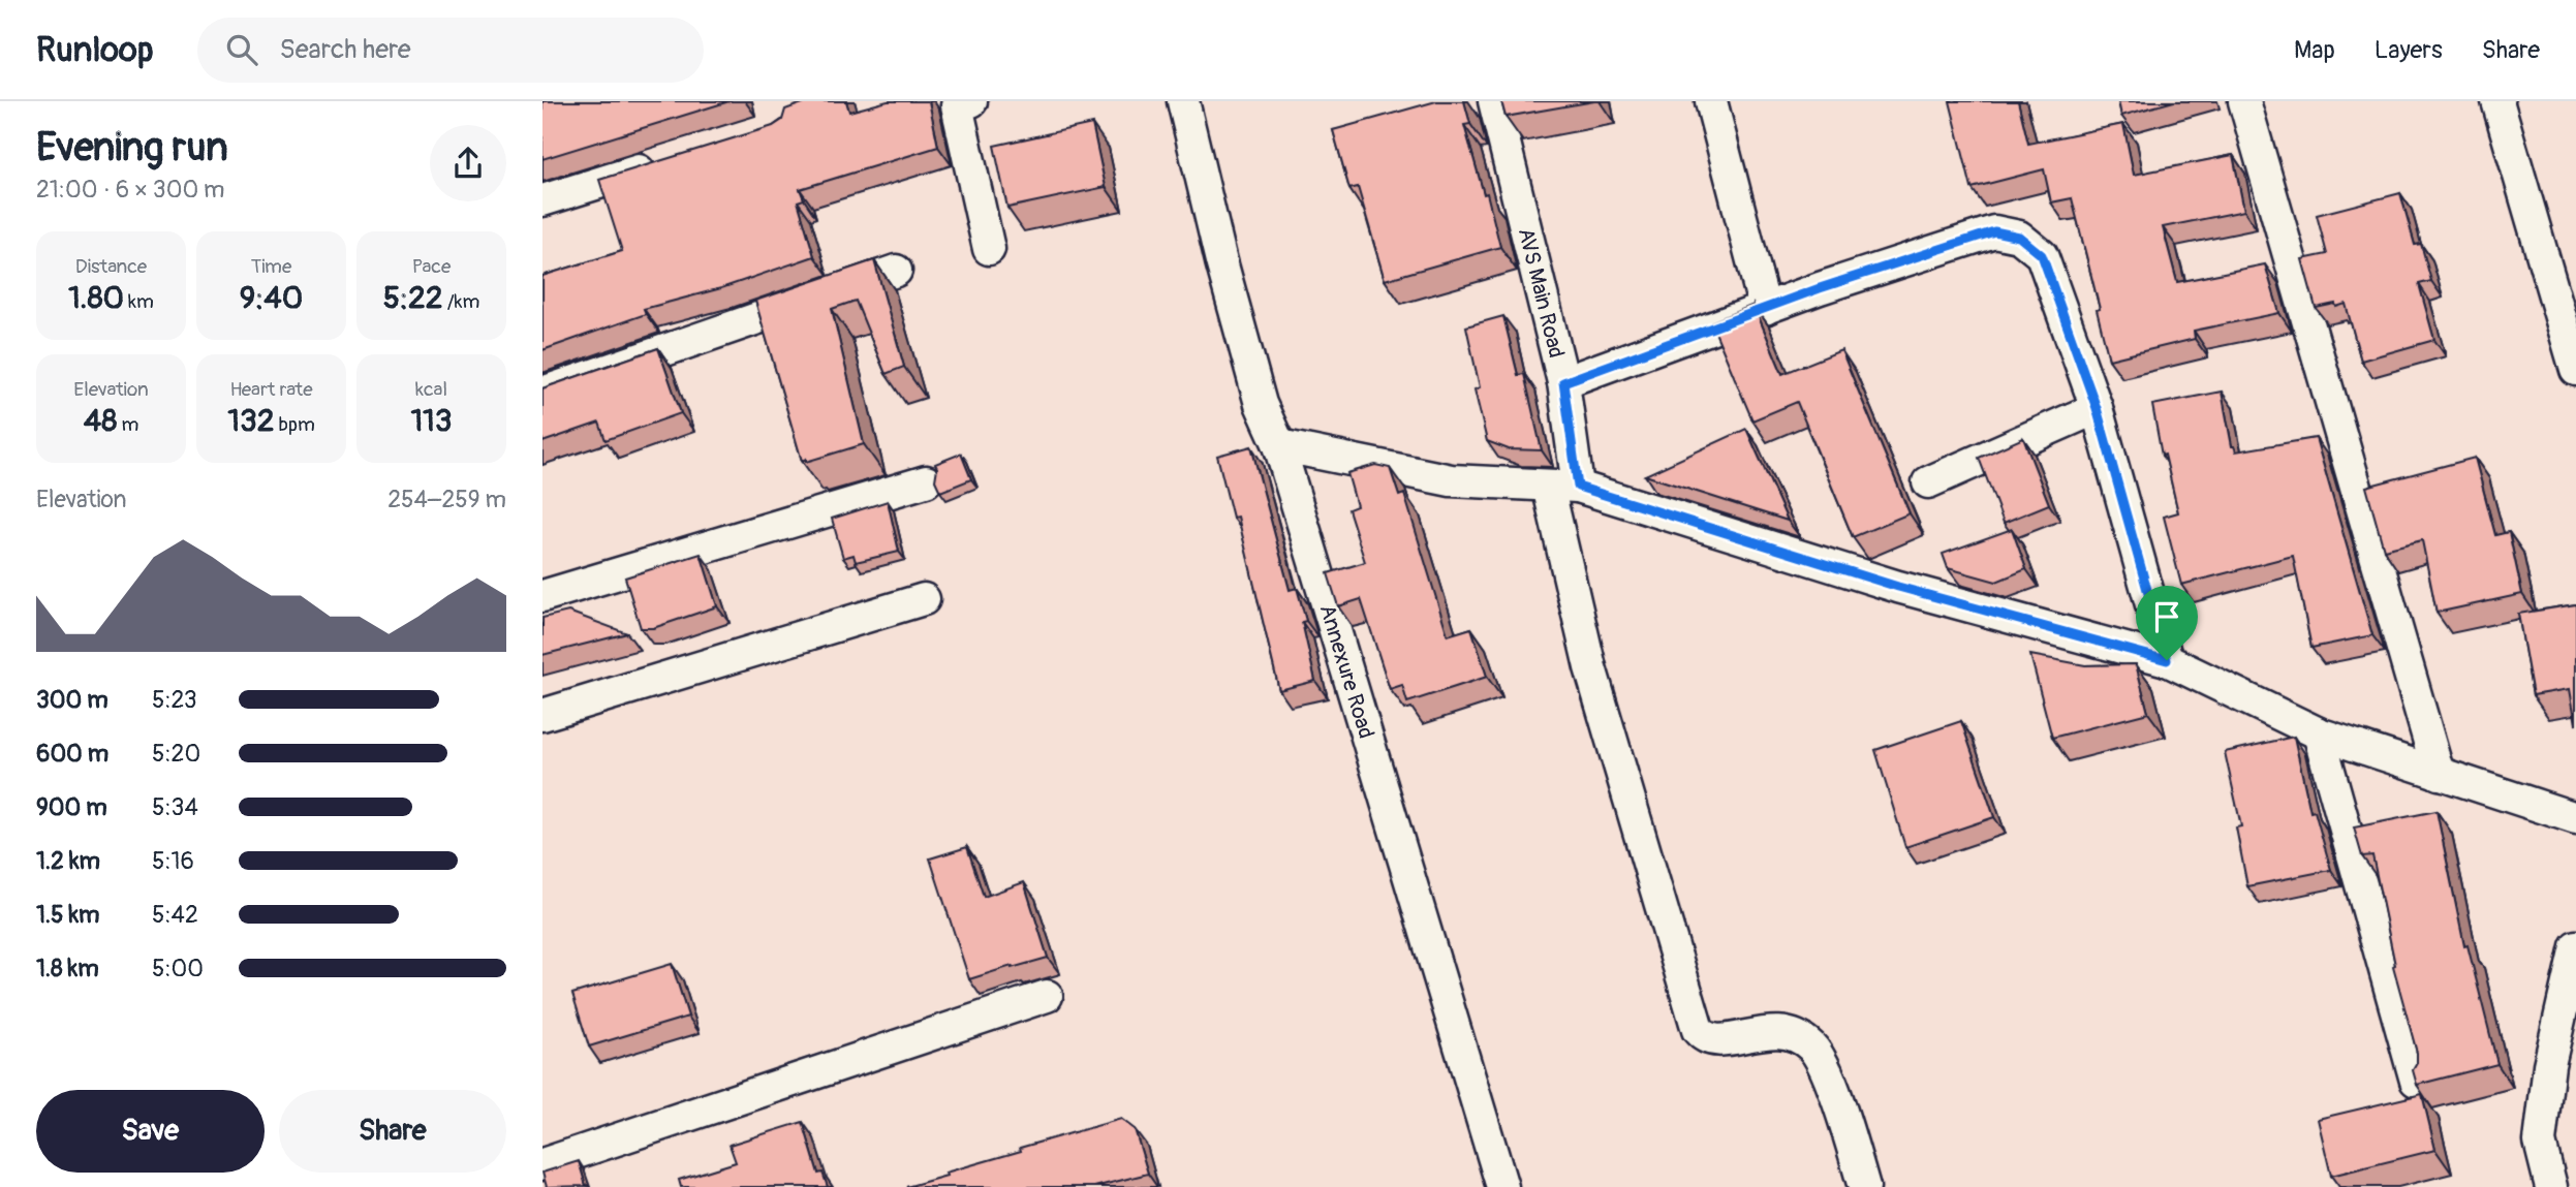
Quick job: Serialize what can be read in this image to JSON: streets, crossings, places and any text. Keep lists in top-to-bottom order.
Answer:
{
  "streets": {
    "street": ["AVS Main Road", "Annexure Road"]
  },
  "page": {
    "header": "Runloop",
    "search": "Search here",
    "nav": ["Map", "Layers", "Share"],
    "heading": ["Evening run", "21:00 · 6 × 300 m"],
    "stats": [
      ["Distance", "1.80 km"],
      ["Time", "9:40"],
      ["Pace", "5:22 /km"],
      ["Elevation", "48 m"],
      ["Heart rate", "132 bpm"],
      ["kcal", "113"]
    ],
    "chart": ["Elevation", "254–259 m"],
    "list": [
      {
        "name": "300 m",
        "note": "5:23"
      },
      {
        "name": "600 m",
        "note": "5:20"
      },
      {
        "name": "900 m",
        "note": "5:34"
      },
      {
        "name": "1.2 km",
        "note": "5:16"
      },
      {
        "name": "1.5 km",
        "note": "5:42"
      },
      {
        "name": "1.8 km",
        "note": "5:00"
      }
    ],
    "buttons": ["Save", "Share"]
  }
}
